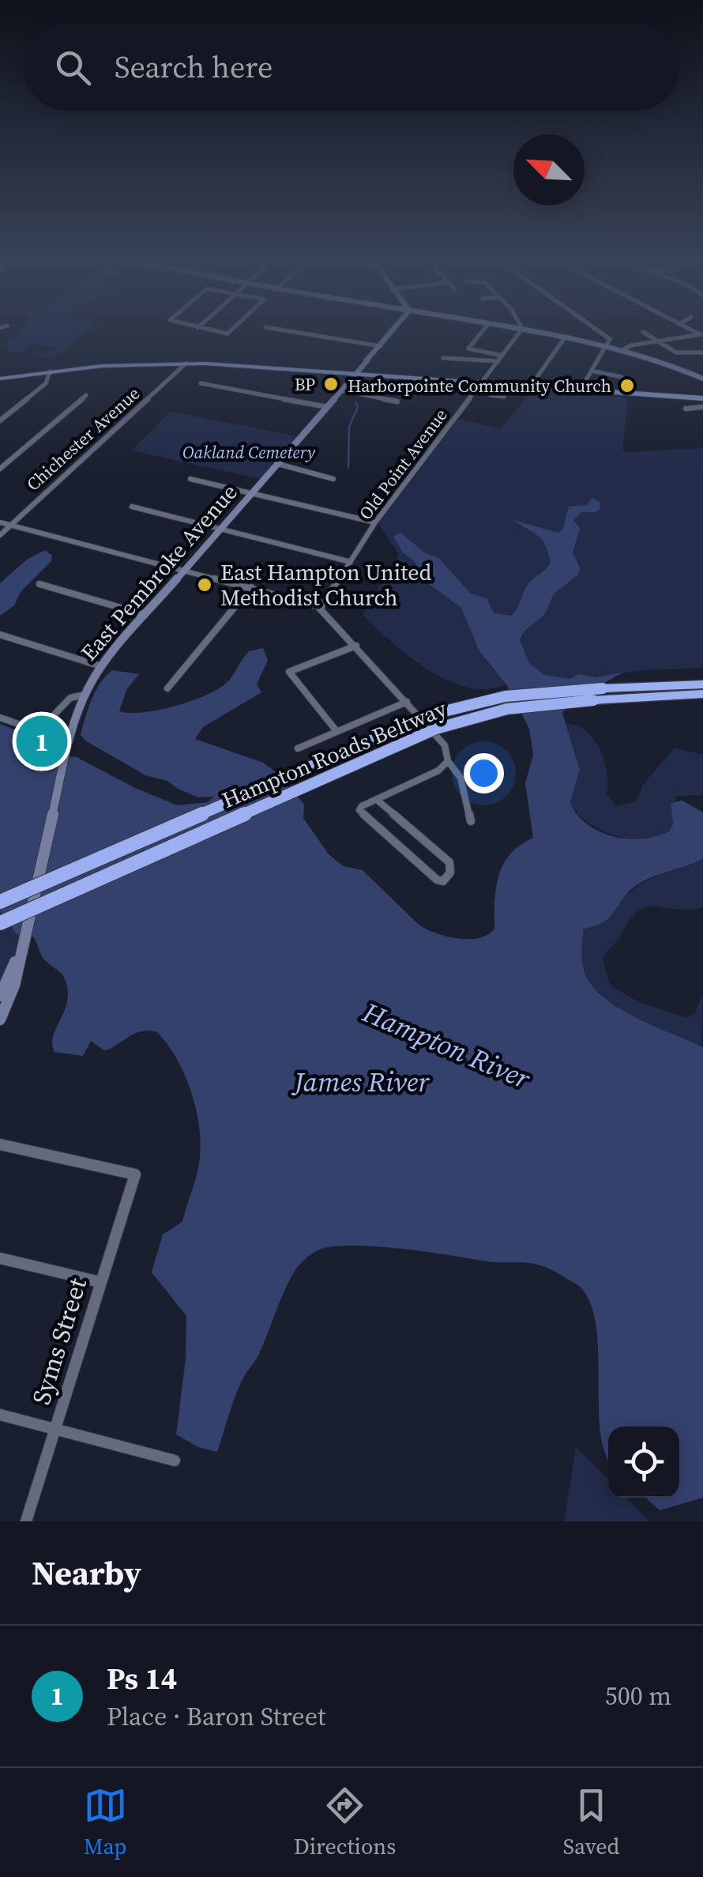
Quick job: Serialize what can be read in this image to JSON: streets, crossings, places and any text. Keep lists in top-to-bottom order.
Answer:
{
  "streets": {
    "highway": ["Hampton Roads Beltway"],
    "main road": ["East Pembroke Avenue"],
    "street": ["Chichester Avenue", "Old Point Avenue", "Syms Street"]
  },
  "water": ["Hampton River", "James River"],
  "parks": ["Oakland Cemetery"],
  "places": ["BP", "Harborpointe Community Church", "East Hampton United Methodist Church"],
  "north": "top left",
  "page": {
    "search": "Search here",
    "pins": "1",
    "heading": "Nearby",
    "list": [
      {
        "mark": "1",
        "name": "Ps 14",
        "note": "Place · Baron Street",
        "value": "500 m"
      }
    ],
    "nav": ["Map", "Directions", "Saved"]
  }
}
